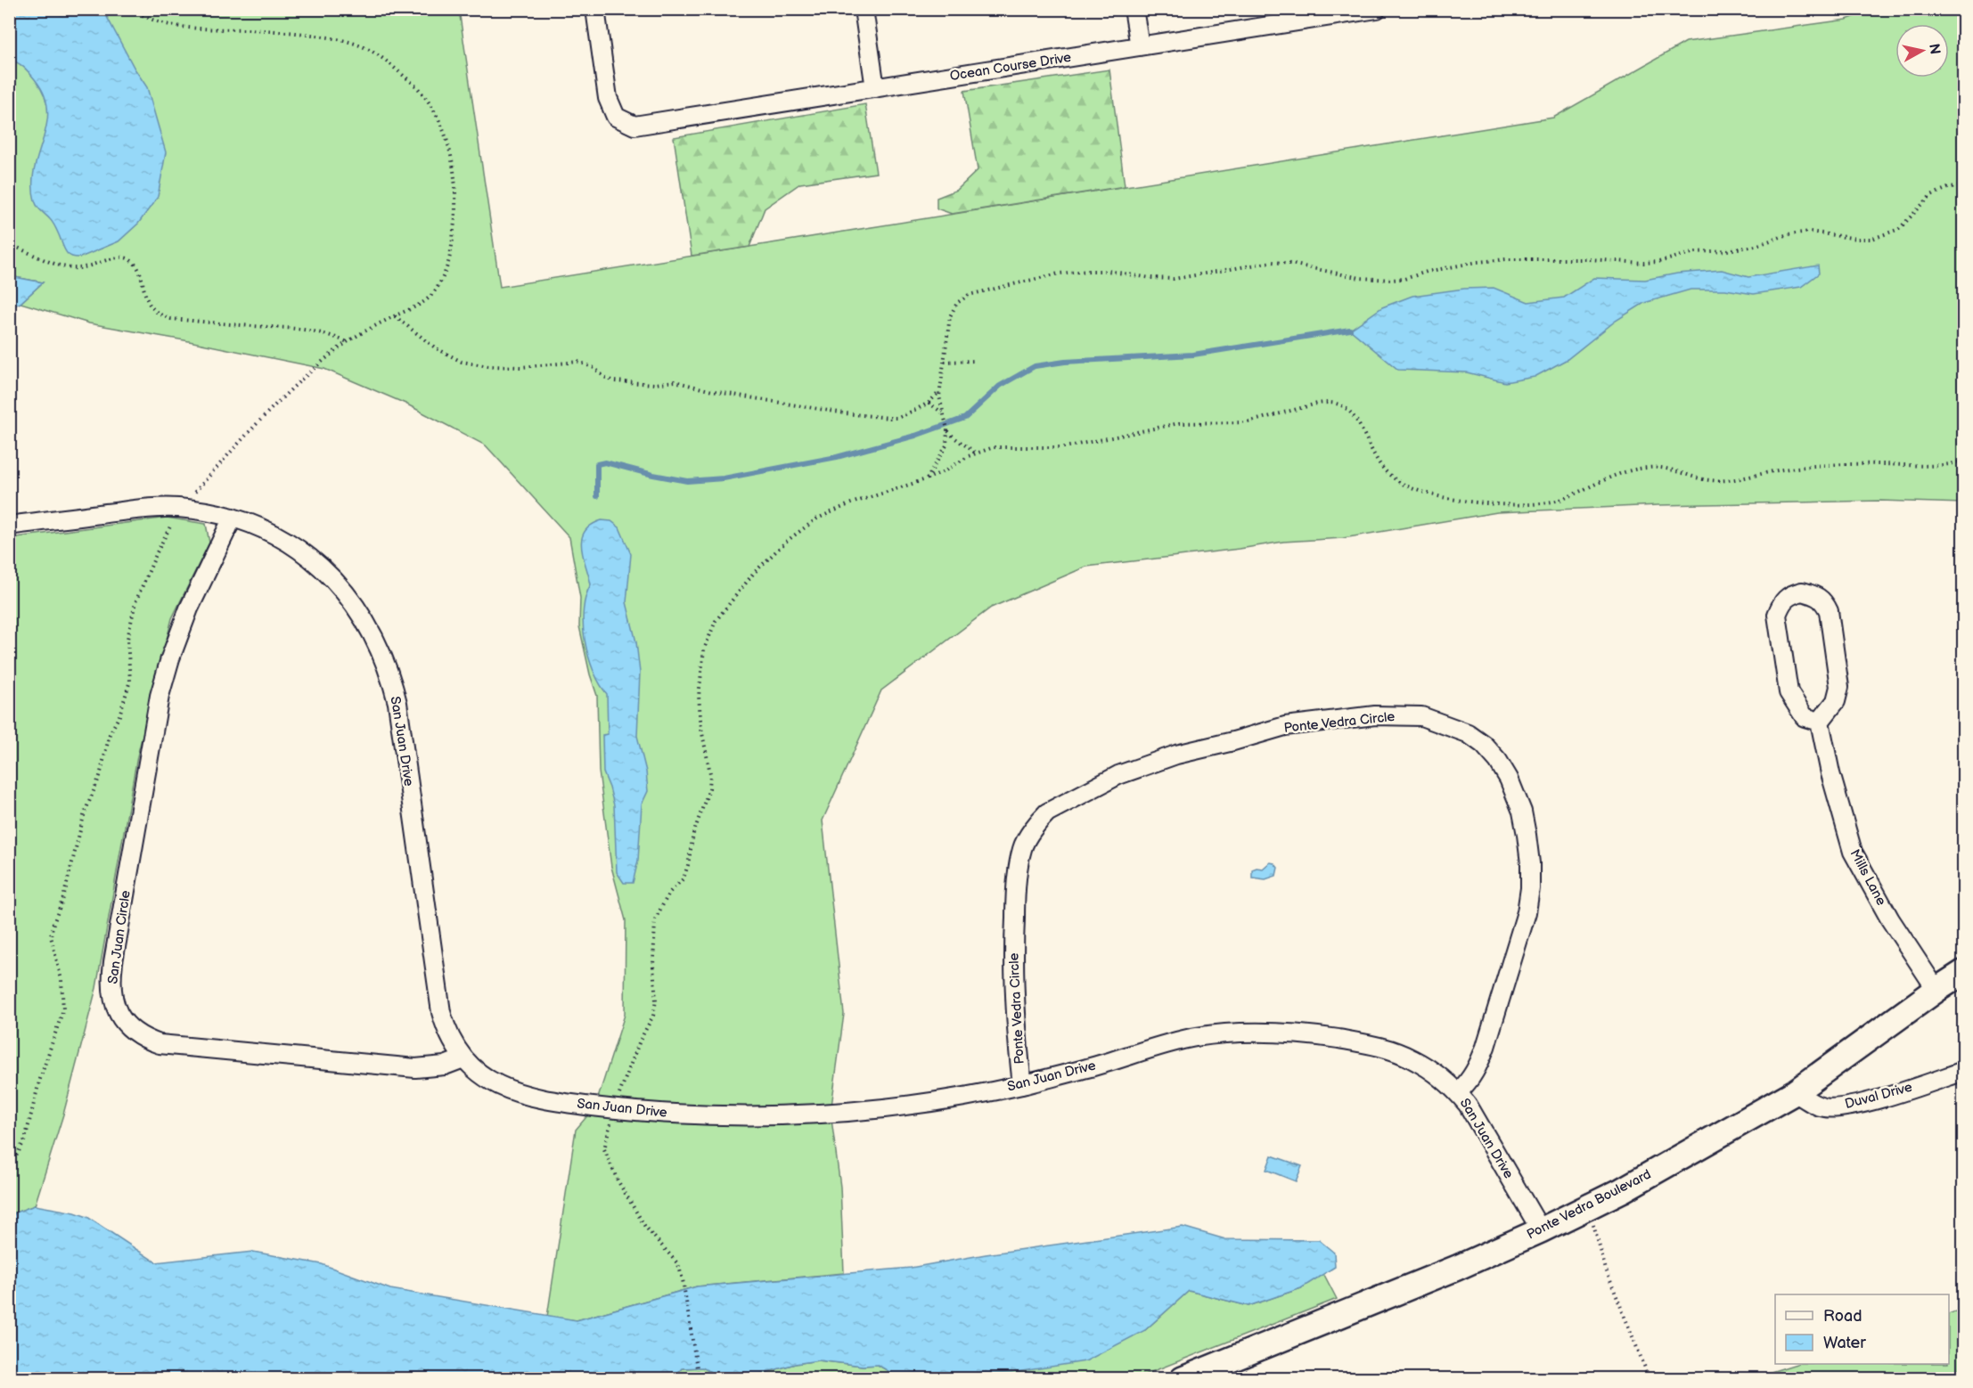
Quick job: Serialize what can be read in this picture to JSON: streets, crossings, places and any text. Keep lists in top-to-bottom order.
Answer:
{
  "streets": {
    "street": [
      "Ocean Course Drive",
      "Ponte Vedra Circle",
      "San Juan Drive",
      "Mills Lane",
      "San Juan Circle",
      "Duval Drive",
      "Ponte Vedra Boulevard"
    ]
  },
  "crossings": [
    ["Ponte Vedra Circle", "San Juan Drive"],
    ["San Juan Drive", "San Juan Circle"],
    ["San Juan Drive", "Ponte Vedra Boulevard"],
    ["Mills Lane", "Ponte Vedra Boulevard"],
    ["Duval Drive", "Ponte Vedra Boulevard"]
  ],
  "legend": ["Road", "Water"],
  "north": "right"
}
